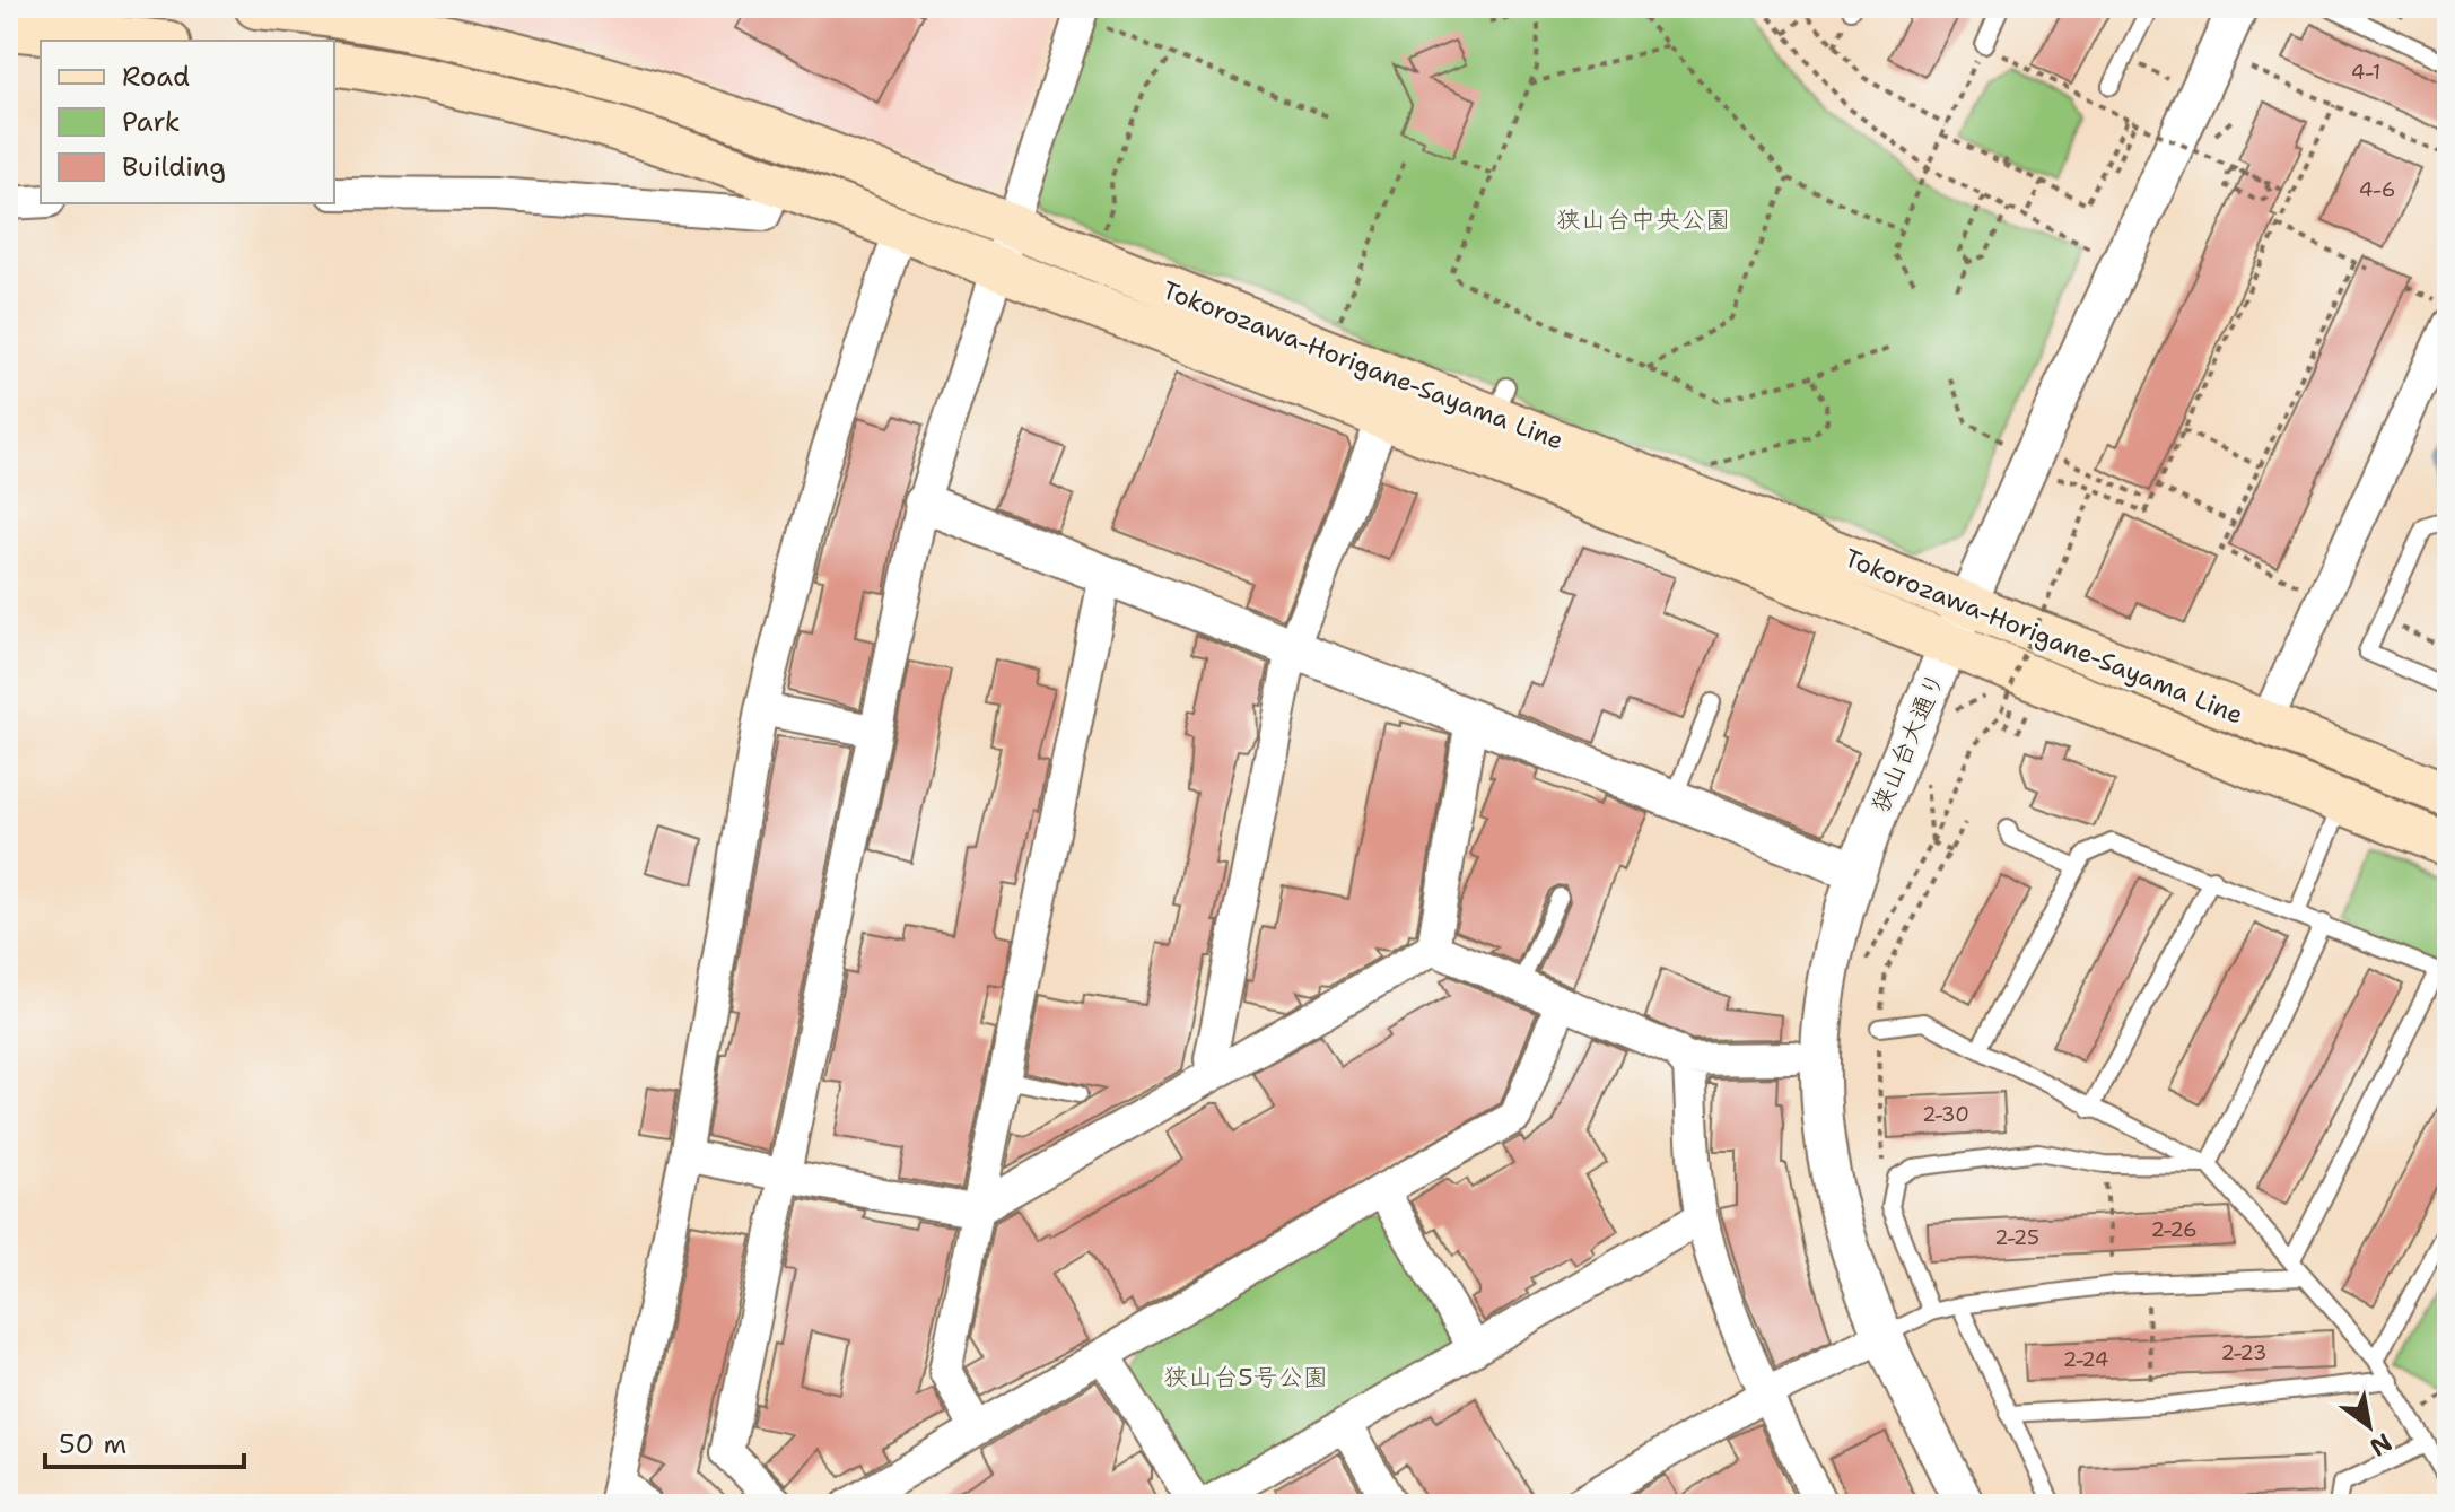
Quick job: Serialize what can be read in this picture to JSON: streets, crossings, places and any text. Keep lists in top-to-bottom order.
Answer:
{
  "streets": {
    "main road": ["Tokorozawa-Horigane-Sayama Line"],
    "street": ["狭山台大通り"]
  },
  "crossings": [
    ["Tokorozawa-Horigane-Sayama Line", "狭山台大通り"]
  ],
  "parks": ["狭山台中央公園", "狭山台5号公園"],
  "house_numbers": [
    "4-1",
    "4-6",
    "2-30",
    "2-26",
    "2-25",
    "2-23",
    "2-24"
  ],
  "legend": ["Road", "Park", "Building"],
  "scale_bar": "50 m",
  "north": "bottom right"
}
